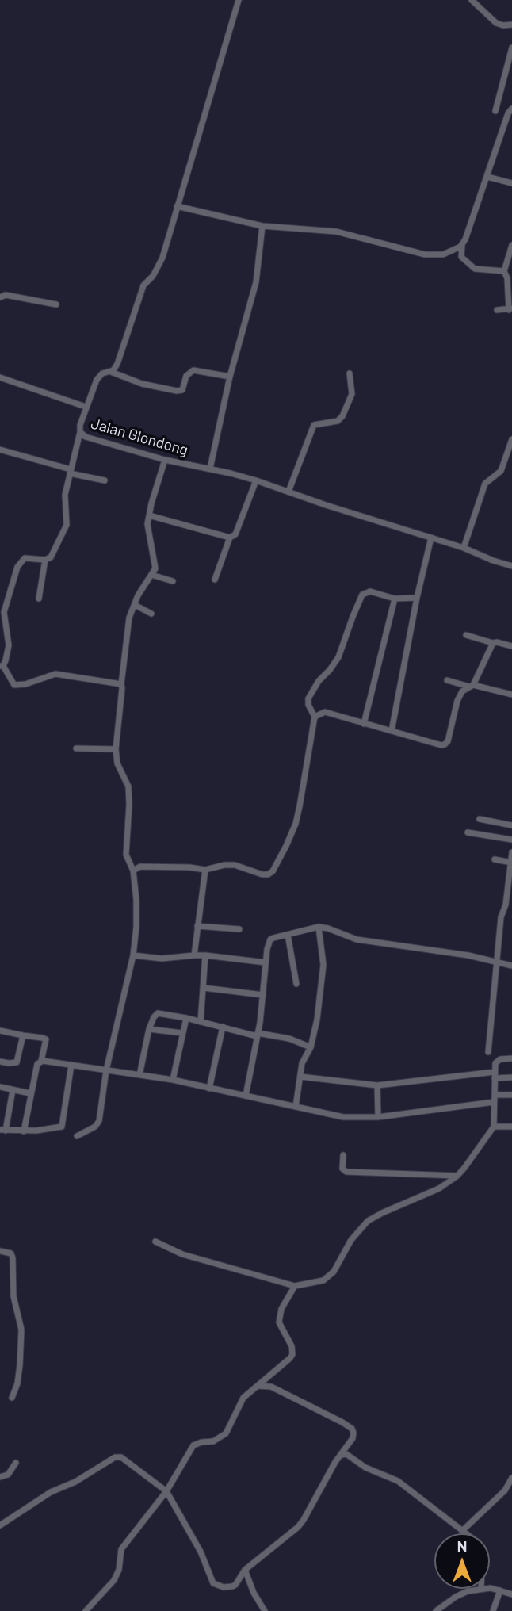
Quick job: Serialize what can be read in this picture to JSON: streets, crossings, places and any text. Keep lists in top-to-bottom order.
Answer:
{
  "streets": {
    "street": ["Jalan Glondong"]
  },
  "north": "top"
}
